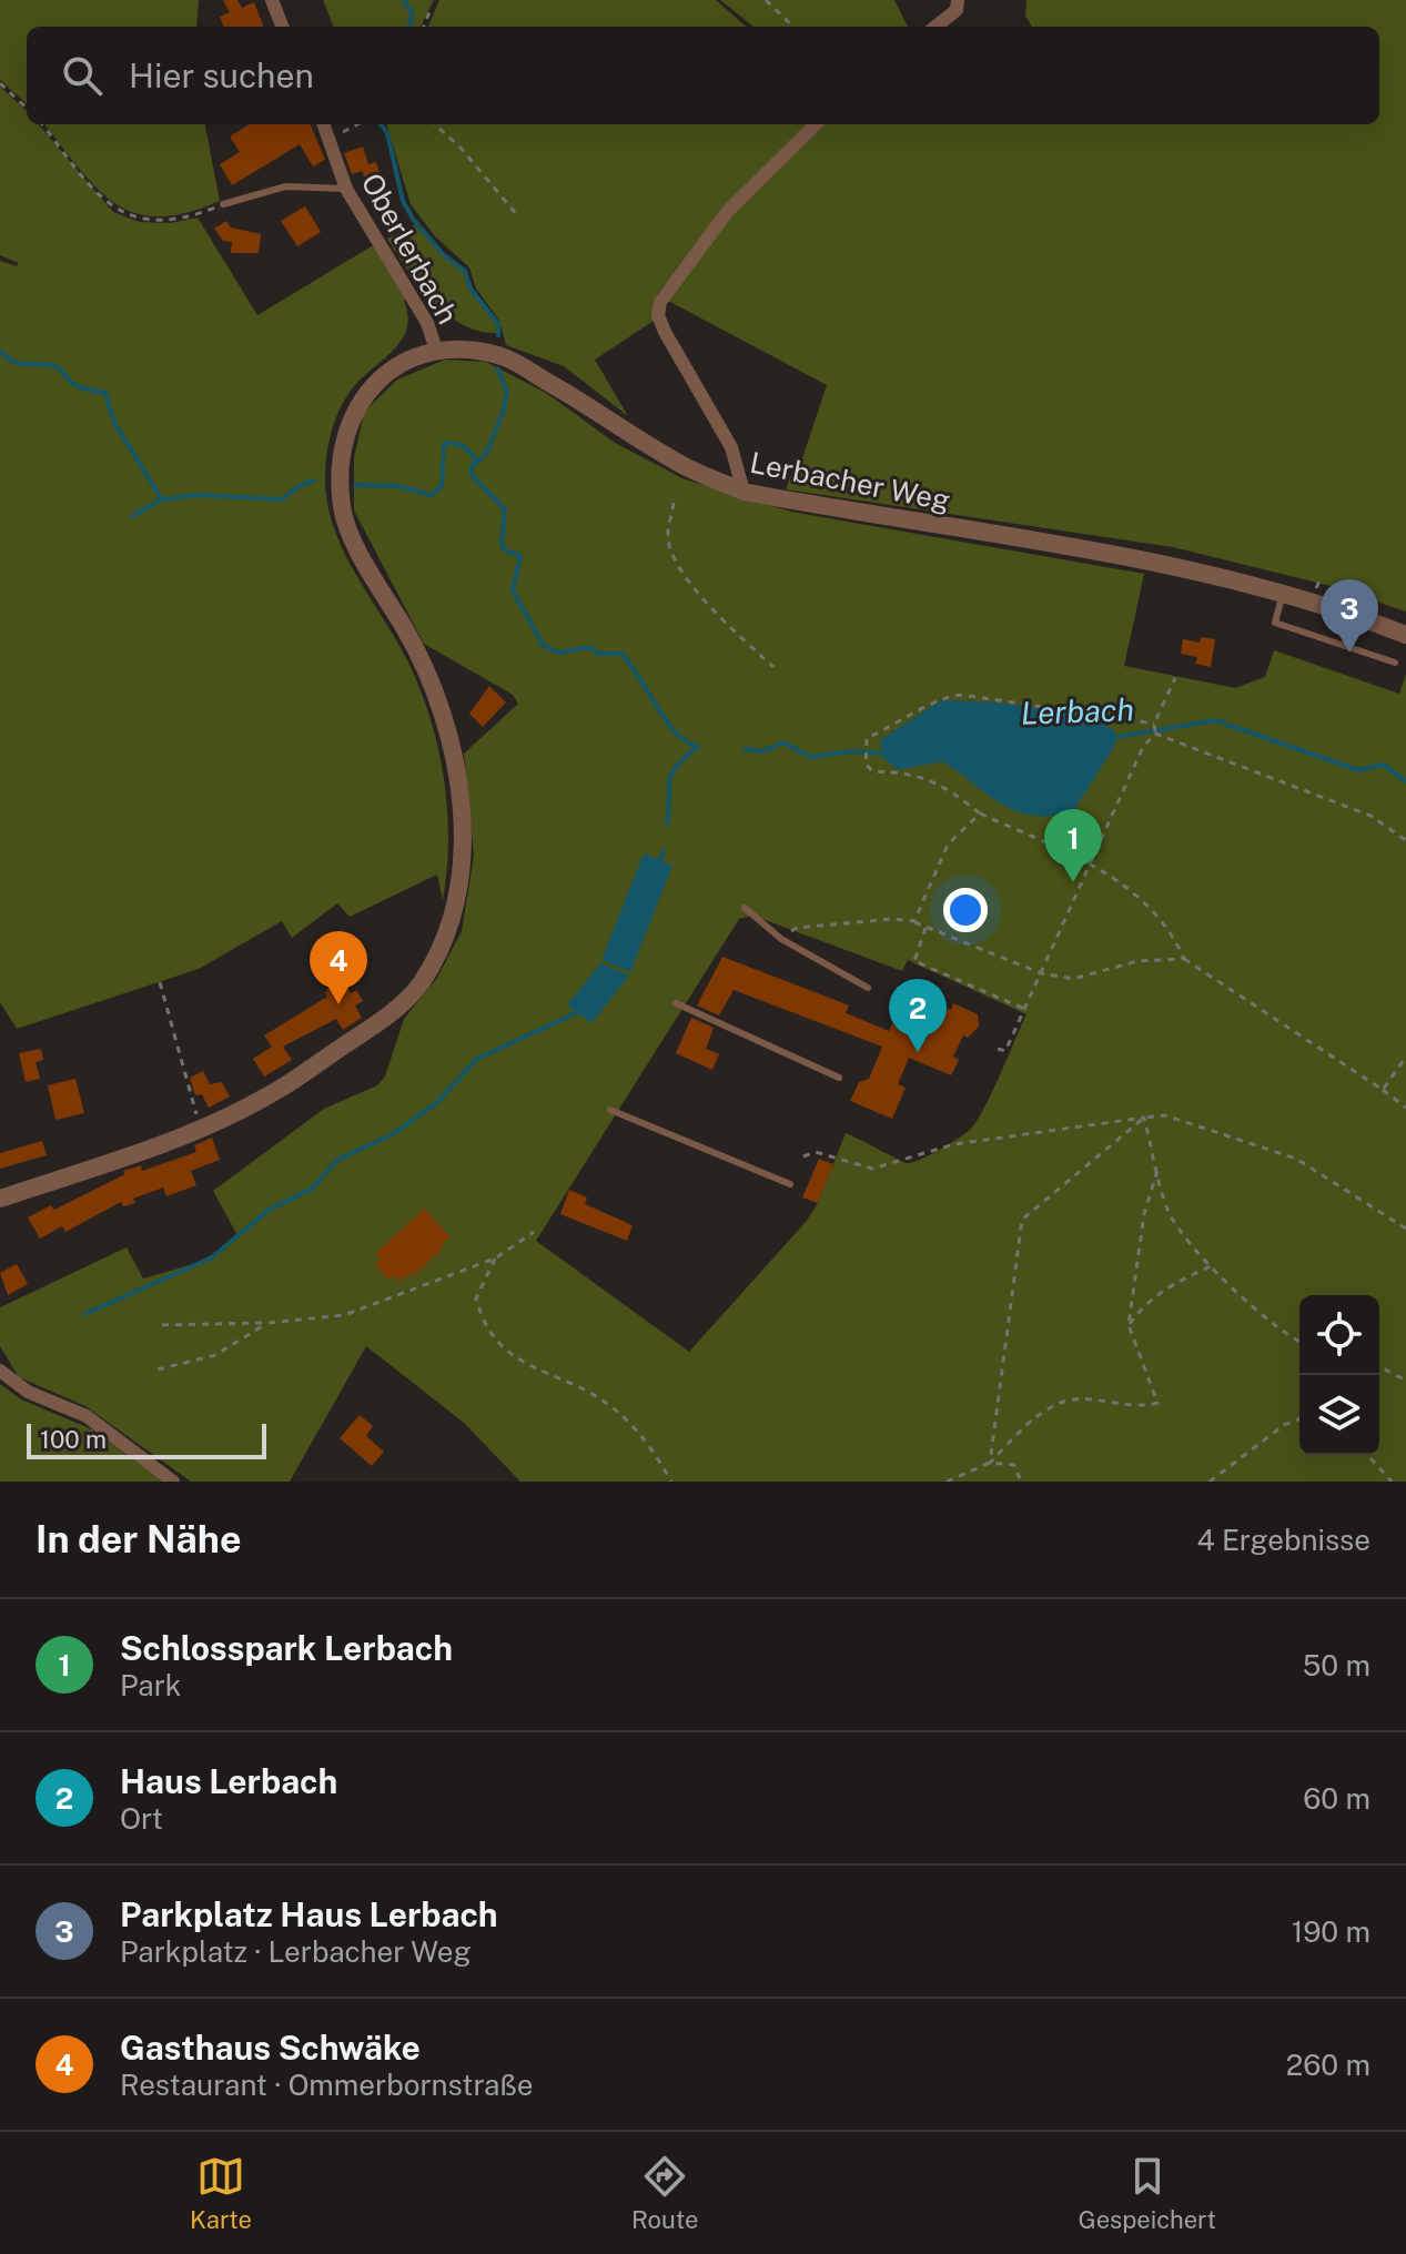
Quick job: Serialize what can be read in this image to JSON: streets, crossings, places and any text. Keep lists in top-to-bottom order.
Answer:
{
  "streets": {
    "street": ["Oberlerbach", "Lerbacher Weg"]
  },
  "crossings": [
    ["Oberlerbach", "Lerbacher Weg"]
  ],
  "water": ["Lerbach"],
  "scale_bar": "100 m",
  "page": {
    "search": "Hier suchen",
    "pins": [
      "3",
      "1",
      "4",
      "2"
    ],
    "scale": "100 m",
    "heading": ["In der Nähe", "4 Ergebnisse"],
    "list": [
      {
        "mark": "1",
        "name": "Schlosspark Lerbach",
        "note": "Park",
        "value": "50 m"
      },
      {
        "mark": "2",
        "name": "Haus Lerbach",
        "note": "Ort",
        "value": "60 m"
      },
      {
        "mark": "3",
        "name": "Parkplatz Haus Lerbach",
        "note": "Parkplatz · Lerbacher Weg",
        "value": "190 m"
      },
      {
        "mark": "4",
        "name": "Gasthaus Schwäke",
        "note": "Restaurant · Ommerbornstraße",
        "value": "260 m"
      }
    ],
    "nav": ["Karte", "Route", "Gespeichert"]
  }
}
